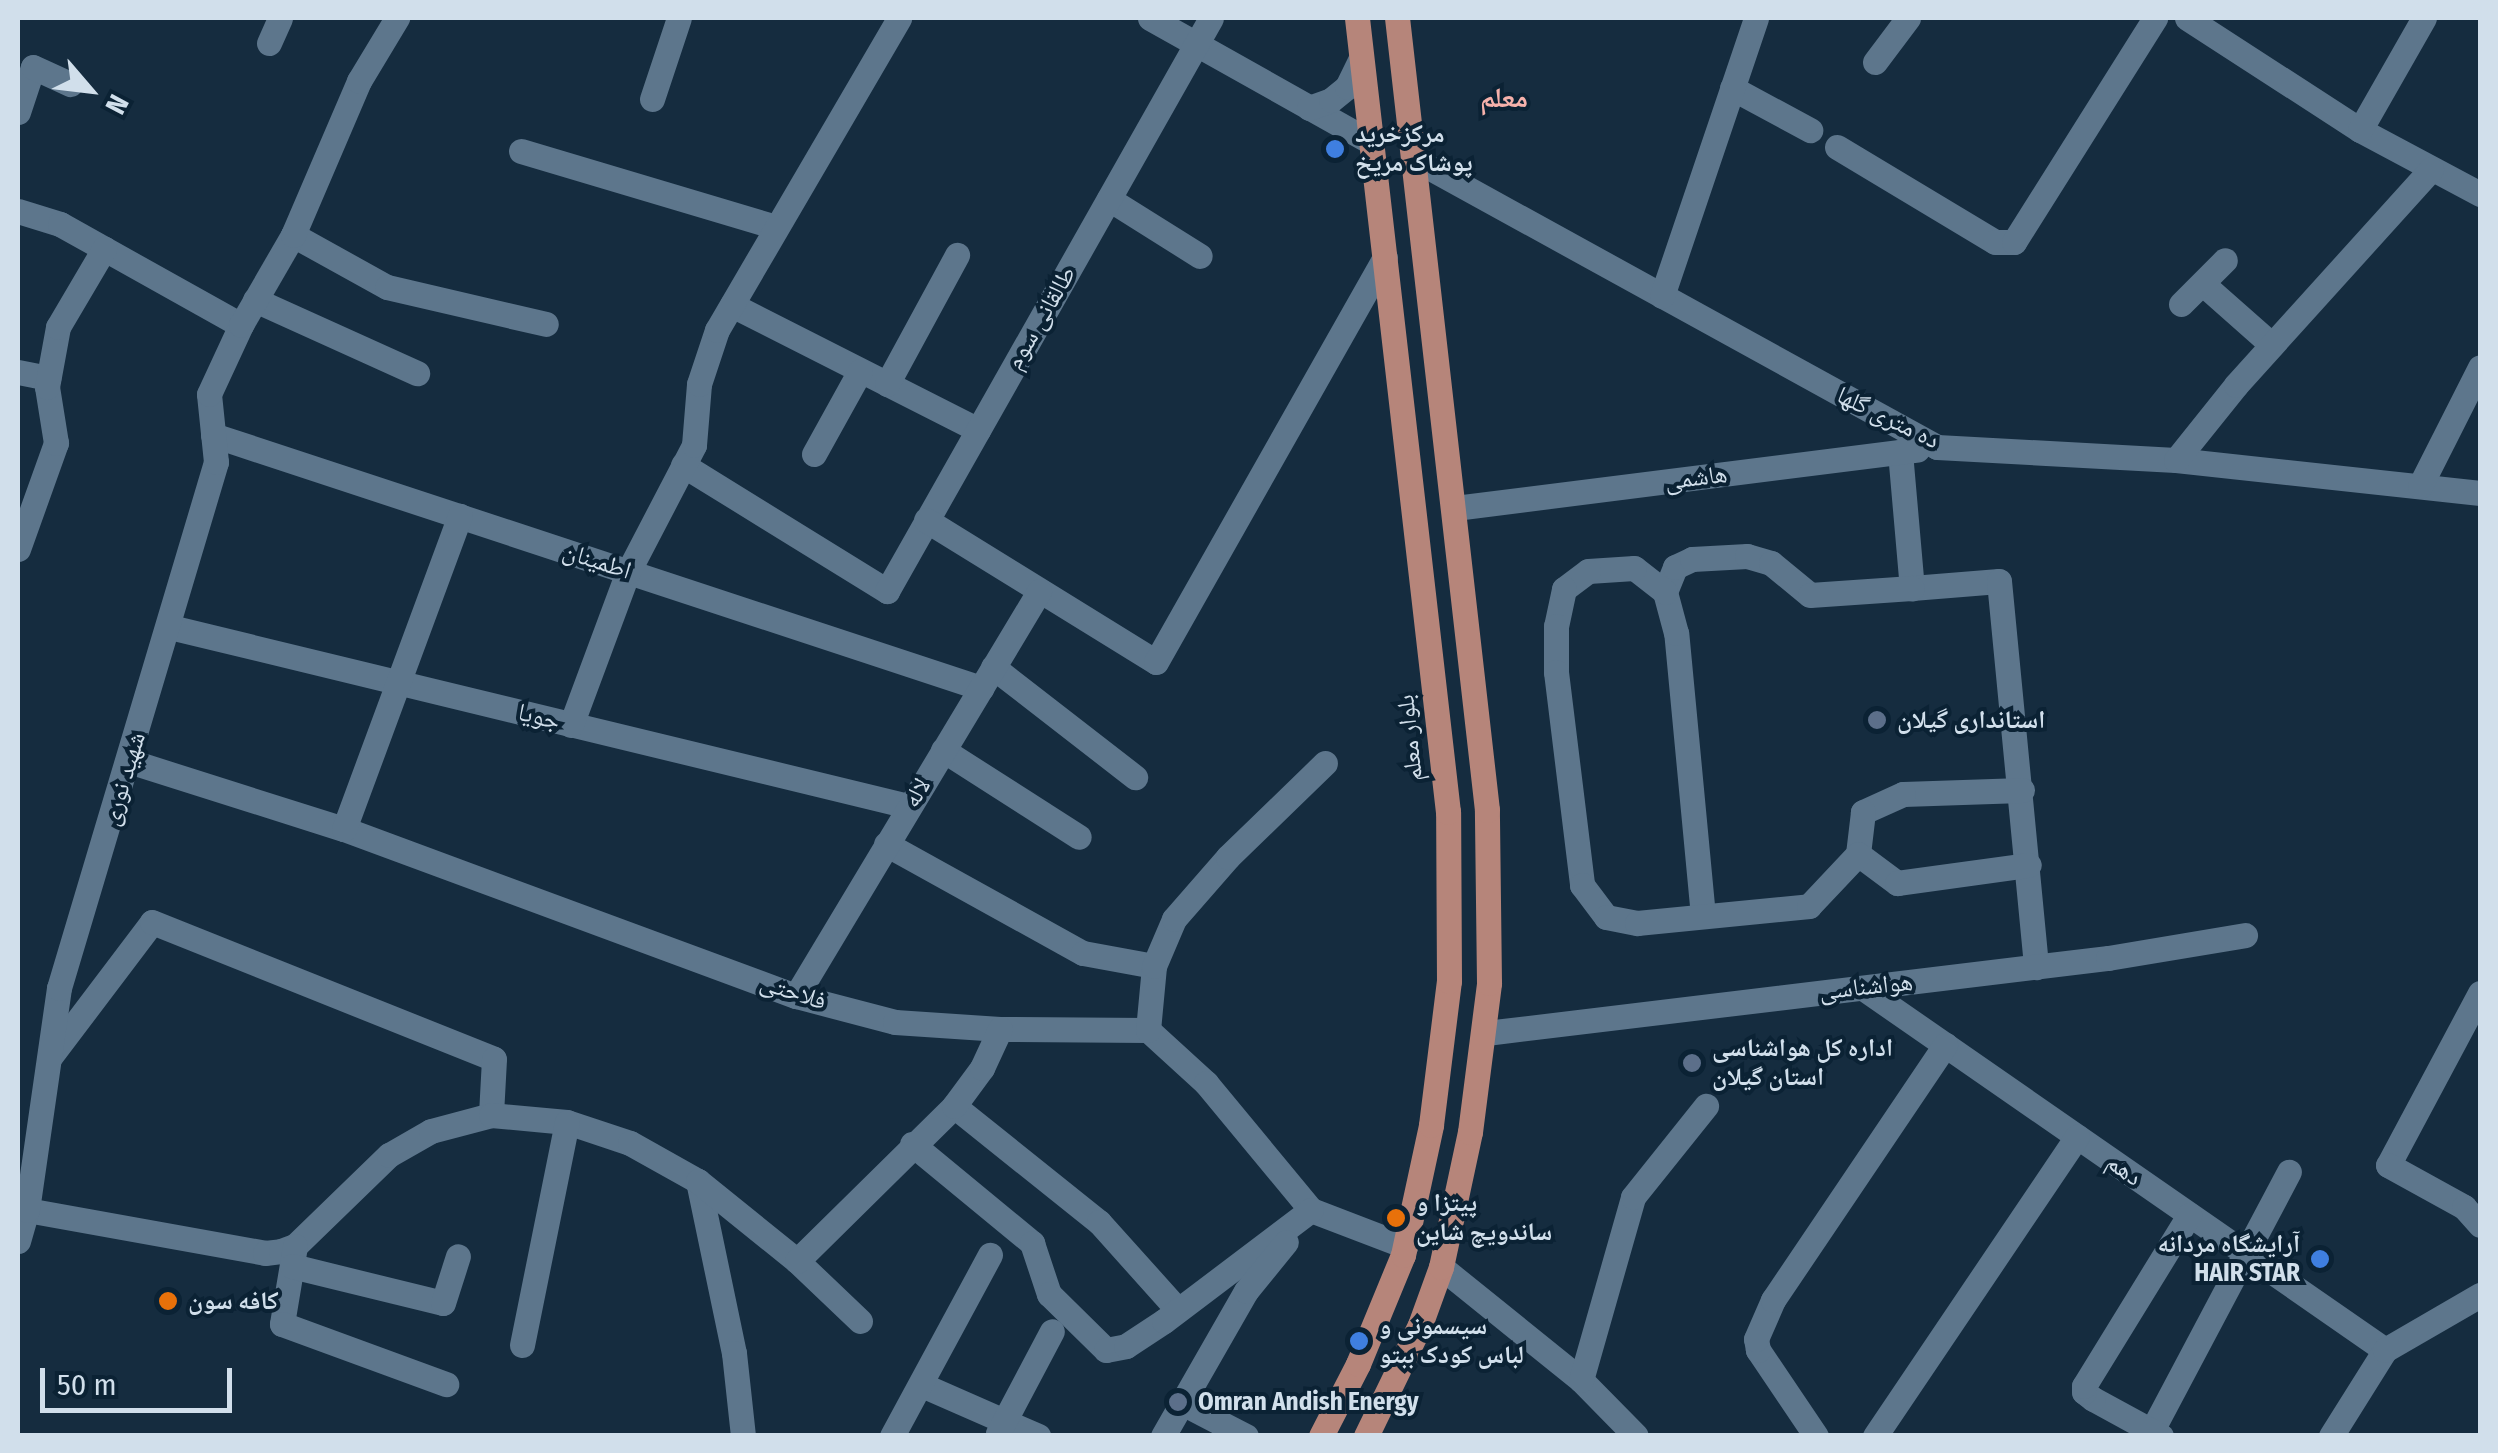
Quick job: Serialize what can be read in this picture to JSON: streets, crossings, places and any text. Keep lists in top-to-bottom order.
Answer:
{
  "streets": {
    "main road": ["بلوار معلم"],
    "street": [
      "طالقانی سوم",
      "ده متری گلها",
      "هاشمی",
      "اطمینان",
      "جویا",
      "شهید نوری",
      "لاله",
      "هواشناسی",
      "فلاحتی",
      "دهم"
    ]
  },
  "crossings": [
    ["ده متری گلها", "هاشمی"],
    ["اطمینان", "شهید نوری"],
    ["اطمینان", "لاله"],
    ["جویا", "شهید نوری"],
    ["جویا", "لاله"],
    ["شهید نوری", "فلاحتی"],
    ["لاله", "فلاحتی"],
    ["هواشناسی", "دهم"]
  ],
  "districts": ["معلم"],
  "places": [
    "مرکزخرید پوشاک مریخ",
    "استانداری گیلان",
    "اداره کل هواشناسی استان گیلان",
    "پیتزا و ساندویچ شاین",
    "آرایشگاه مردانه HAIR STAR",
    "کافه سون",
    "سیسمونی و لباس کودک ببتو",
    "Omran Andish Energy"
  ],
  "scale_bar": "50 m",
  "north": "bottom right"
}
